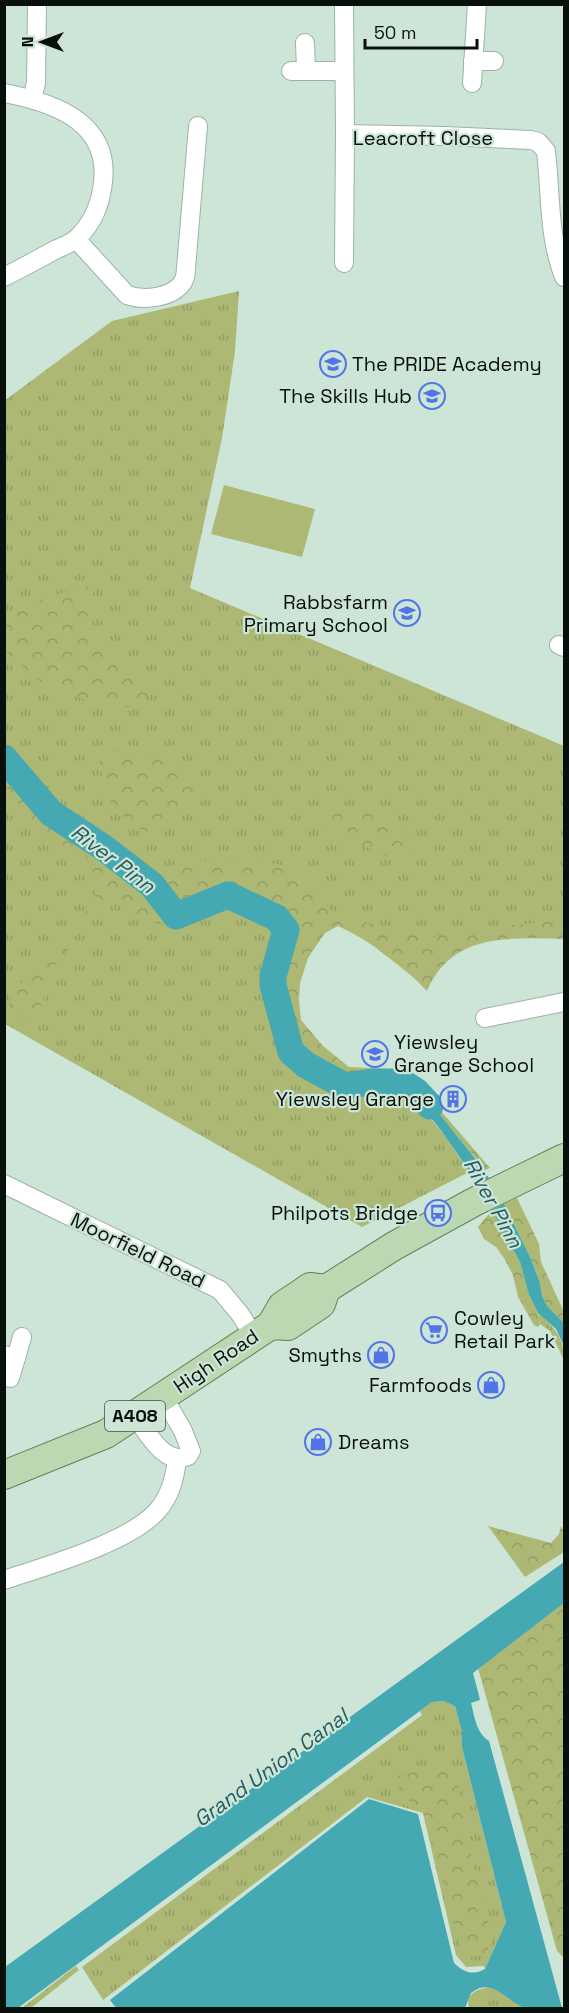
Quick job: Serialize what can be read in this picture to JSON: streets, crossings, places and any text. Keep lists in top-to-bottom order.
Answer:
{
  "streets": {
    "main road": ["High Road", "A408"],
    "street": ["Leacroft Close", "Moorfield Road"]
  },
  "crossings": [
    ["Moorfield Road", "High Road"]
  ],
  "water": ["River Pinn", "Grand Union Canal"],
  "places": {
    "school or university": [
      "The PRIDE Academy",
      "The Skills Hub",
      "Rabbsfarm Primary School",
      "Yiewsley Grange School"
    ],
    "building": ["Yiewsley Grange"],
    "bus stop": ["Philpots Bridge"],
    "supermarket": ["Cowley Retail Park"],
    "shop": ["Smyths", "Farmfoods", "Dreams"]
  },
  "scale_bar": "50 m",
  "north": "left"
}
